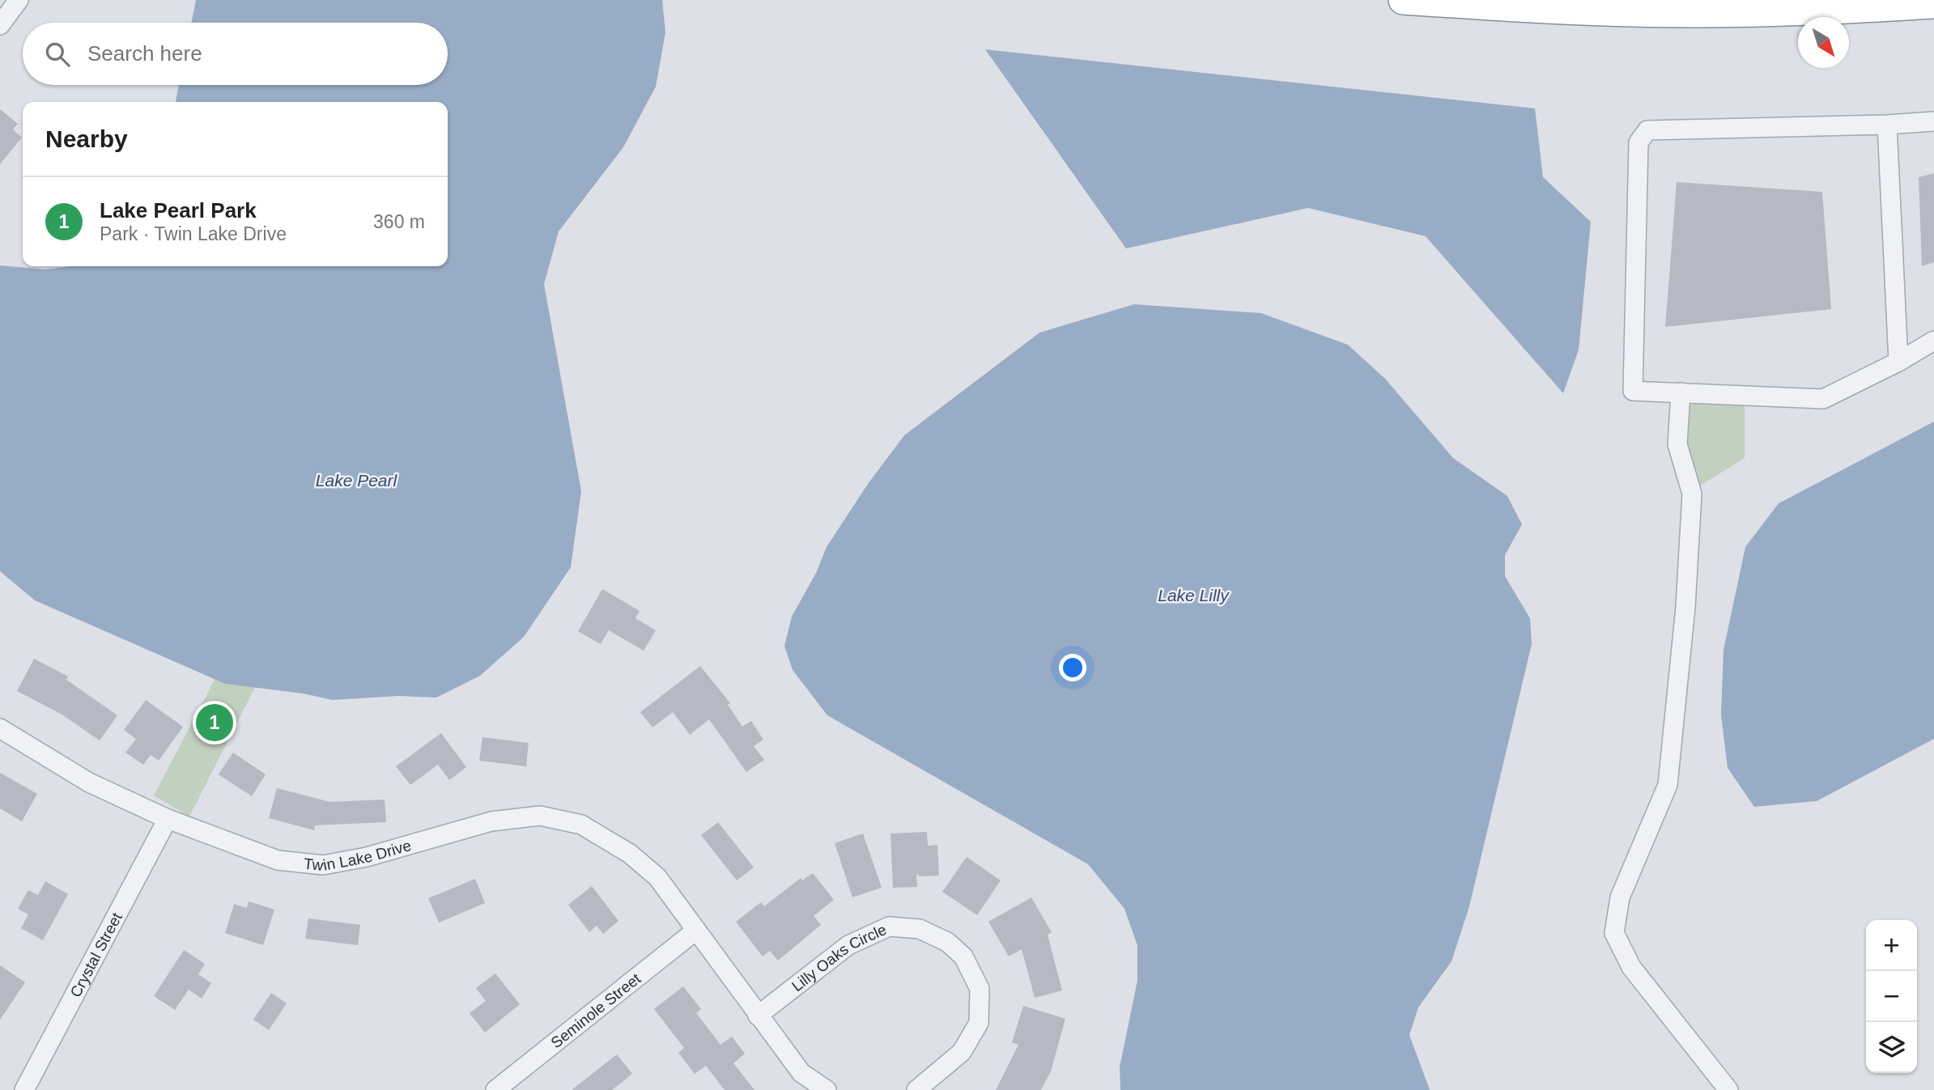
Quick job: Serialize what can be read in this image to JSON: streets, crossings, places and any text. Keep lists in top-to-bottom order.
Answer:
{
  "streets": {
    "street": [
      "Twin Lake Drive",
      "Crystal Street",
      "Lilly Oaks Circle",
      "Seminole Street"
    ]
  },
  "crossings": [
    ["Twin Lake Drive", "Crystal Street"],
    ["Twin Lake Drive", "Seminole Street"]
  ],
  "water": ["Lake Pearl", "Lake Lilly"],
  "north": "bottom right",
  "page": {
    "search": "Search here",
    "heading": "Nearby",
    "list": [
      {
        "mark": "1",
        "name": "Lake Pearl Park",
        "note": "Park · Twin Lake Drive",
        "value": "360 m"
      }
    ],
    "pins": "1",
    "map_buttons": ["+", "−"]
  }
}
